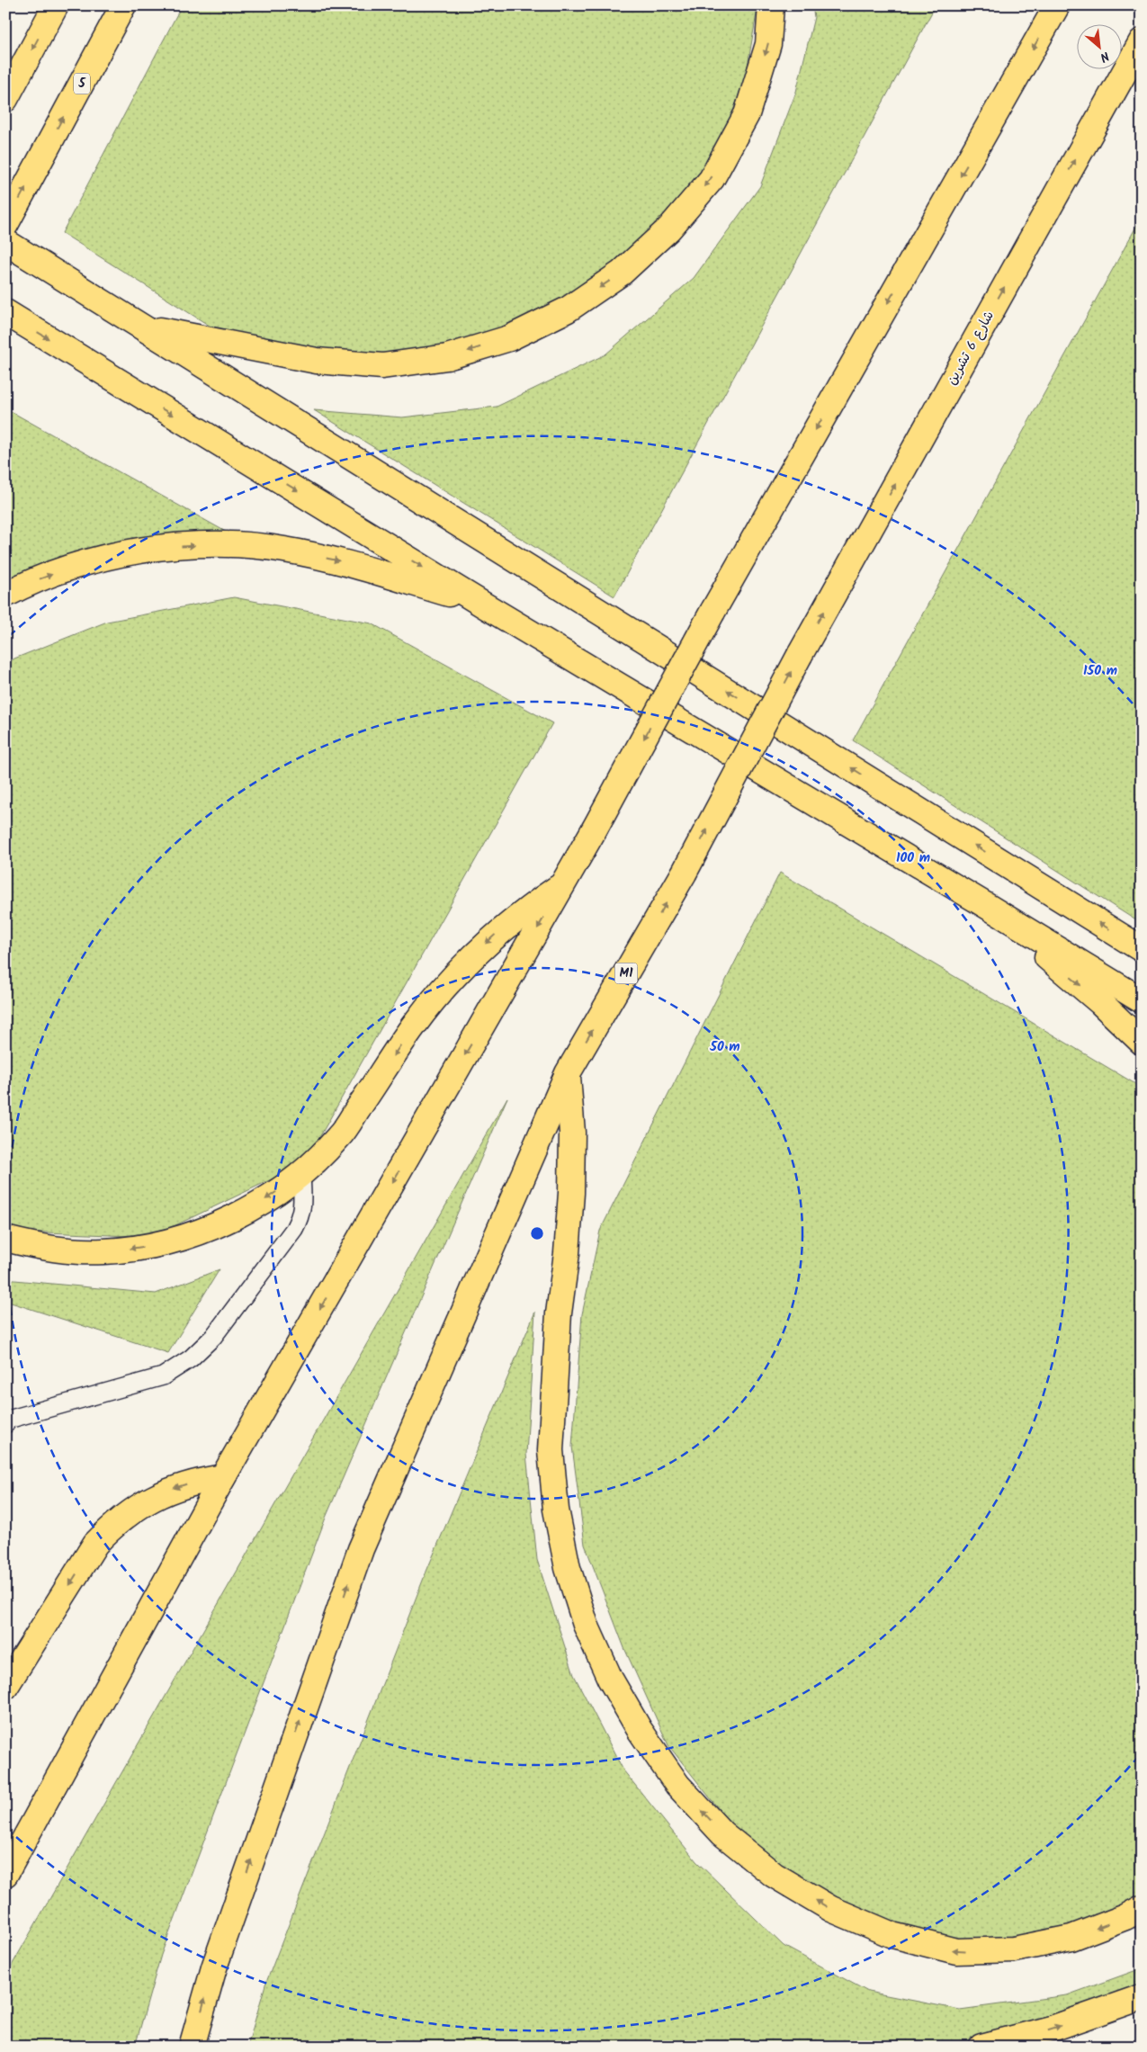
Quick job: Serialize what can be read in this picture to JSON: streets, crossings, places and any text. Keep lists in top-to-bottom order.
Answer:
{
  "streets": {
    "main road": ["5", "شارع 6 تشرين", "M1"]
  },
  "north": "bottom right",
  "rings": ["150 m", "100 m", "50 m"]
}
